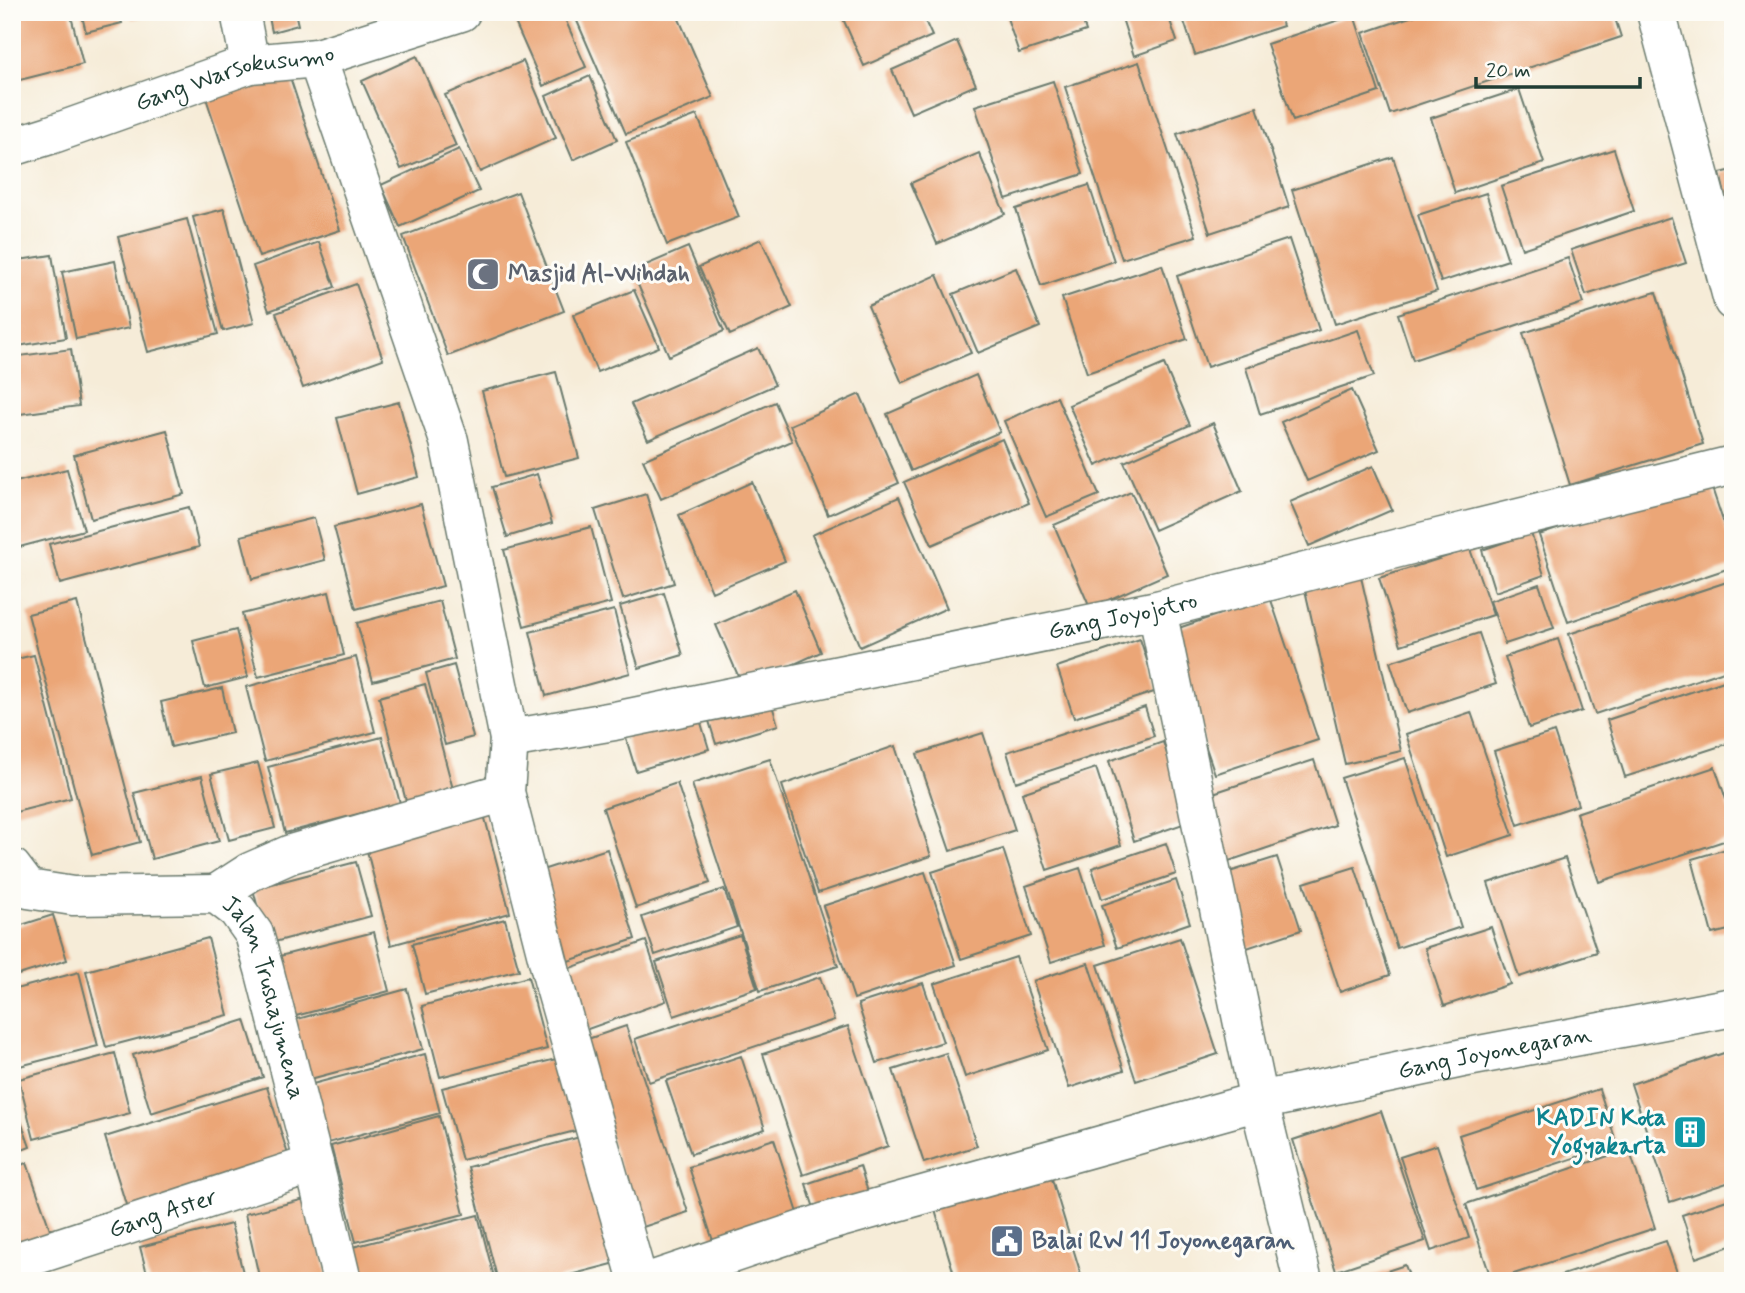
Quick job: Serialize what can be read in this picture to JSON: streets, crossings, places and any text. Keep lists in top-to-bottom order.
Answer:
{
  "streets": {
    "street": [
      "Gang Warsokusumo",
      "Gang Joyojotro",
      "Jalan Trushajumena",
      "Gang Joyonegaran",
      "Gang Aster"
    ]
  },
  "crossings": [
    ["Jalan Trushajumena", "Gang Aster"]
  ],
  "places": {
    "mosque": ["Masjid Al-Wihdah"],
    "building": ["KADIN Kota Yogyakarta"],
    "public building": ["Balai RW 11 Joyonegaran"]
  },
  "scale_bar": "20 m"
}
